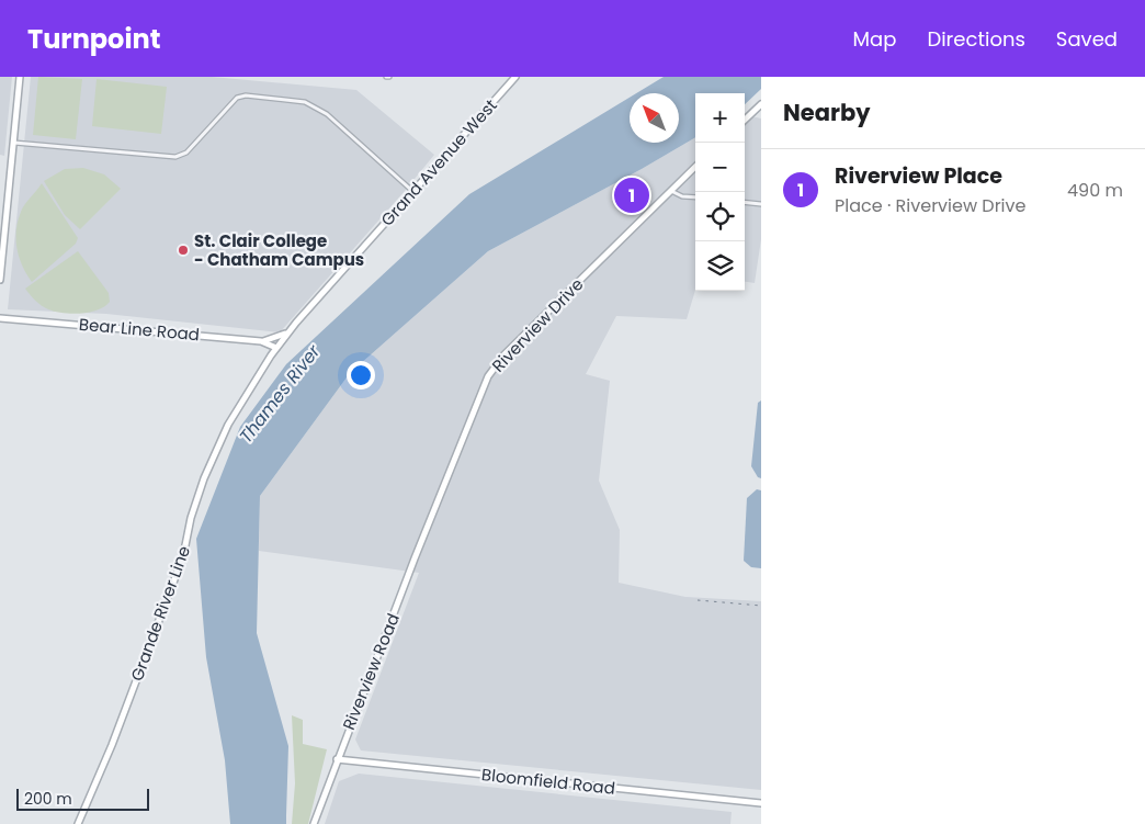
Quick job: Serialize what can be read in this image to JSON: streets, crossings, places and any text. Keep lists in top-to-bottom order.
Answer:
{
  "streets": {
    "main road": [
      "Grand Avenue West",
      "Riverview Drive",
      "Bear Line Road",
      "Grande River Line",
      "Riverview Road",
      "Bloomfield Road"
    ]
  },
  "crossings": [
    ["Grand Avenue West", "Bear Line Road"],
    ["Grand Avenue West", "Grande River Line"],
    ["Riverview Drive", "Riverview Road"],
    ["Bear Line Road", "Grande River Line"],
    ["Riverview Road", "Bloomfield Road"]
  ],
  "water": ["Thames River"],
  "places": ["St. Clair College - Chatham Campus"],
  "scale_bar": "200 m",
  "north": "top left",
  "page": {
    "header": "Turnpoint",
    "nav": ["Map", "Directions", "Saved"],
    "heading": "Nearby",
    "map_buttons": ["+", "−"],
    "list": [
      {
        "mark": "1",
        "name": "Riverview Place",
        "note": "Place · Riverview Drive",
        "value": "490 m"
      }
    ],
    "pins": "1",
    "scale": "200 m"
  }
}
